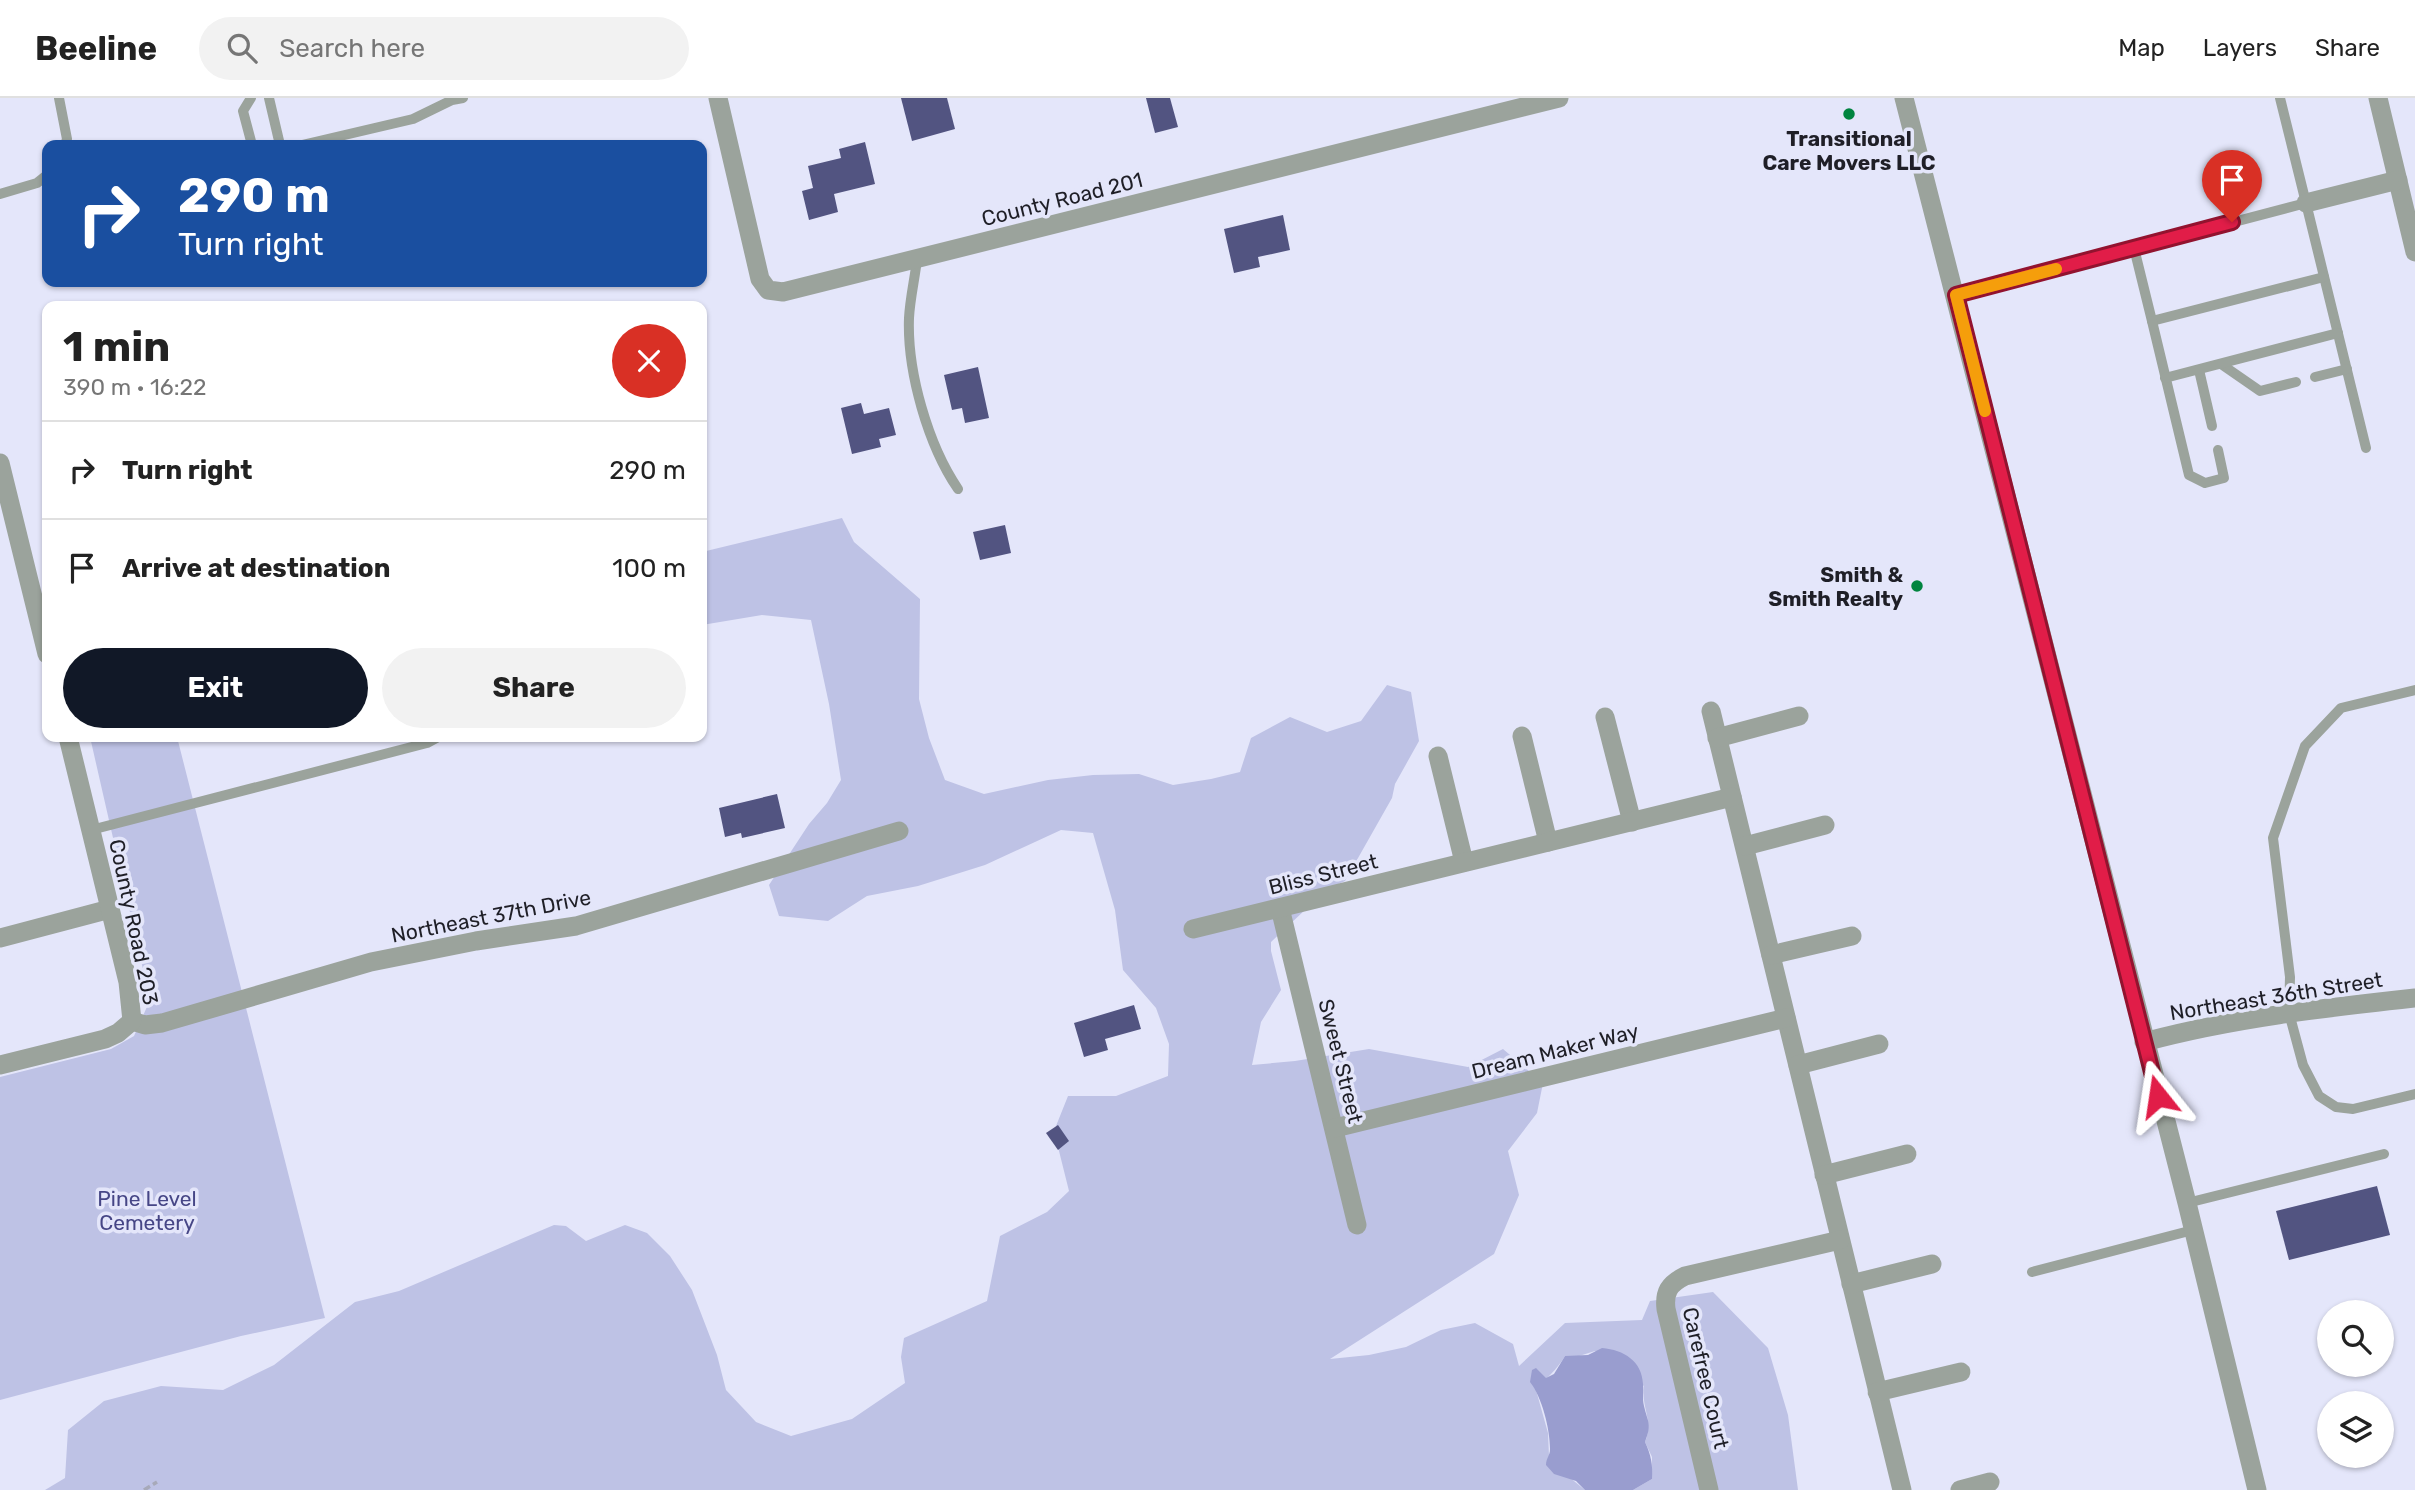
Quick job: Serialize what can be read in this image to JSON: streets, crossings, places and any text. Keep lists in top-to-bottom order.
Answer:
{
  "streets": {
    "street": [
      "County Road 201",
      "Bliss Street",
      "Northeast 37th Drive",
      "County Road 203",
      "Northeast 36th Street",
      "Dream Maker Way",
      "Sweet Street",
      "Carefree Court"
    ]
  },
  "crossings": [
    ["Bliss Street", "Sweet Street"],
    ["Northeast 37th Drive", "County Road 203"],
    ["Dream Maker Way", "Sweet Street"]
  ],
  "parks": ["Pine Level Cemetery"],
  "places": ["Transitional Care Movers LLC", "Smith & Smith Realty"],
  "page": {
    "header": "Beeline",
    "search": "Search here",
    "nav": ["Map", "Layers", "Share"],
    "turn": ["290 m", "Turn right"],
    "heading": ["1 min", "390 m · 16:22"],
    "list": [
      {
        "name": "Turn right",
        "value": "290 m"
      },
      {
        "name": "Arrive at destination",
        "value": "100 m"
      }
    ],
    "buttons": ["Exit", "Share"]
  }
}
